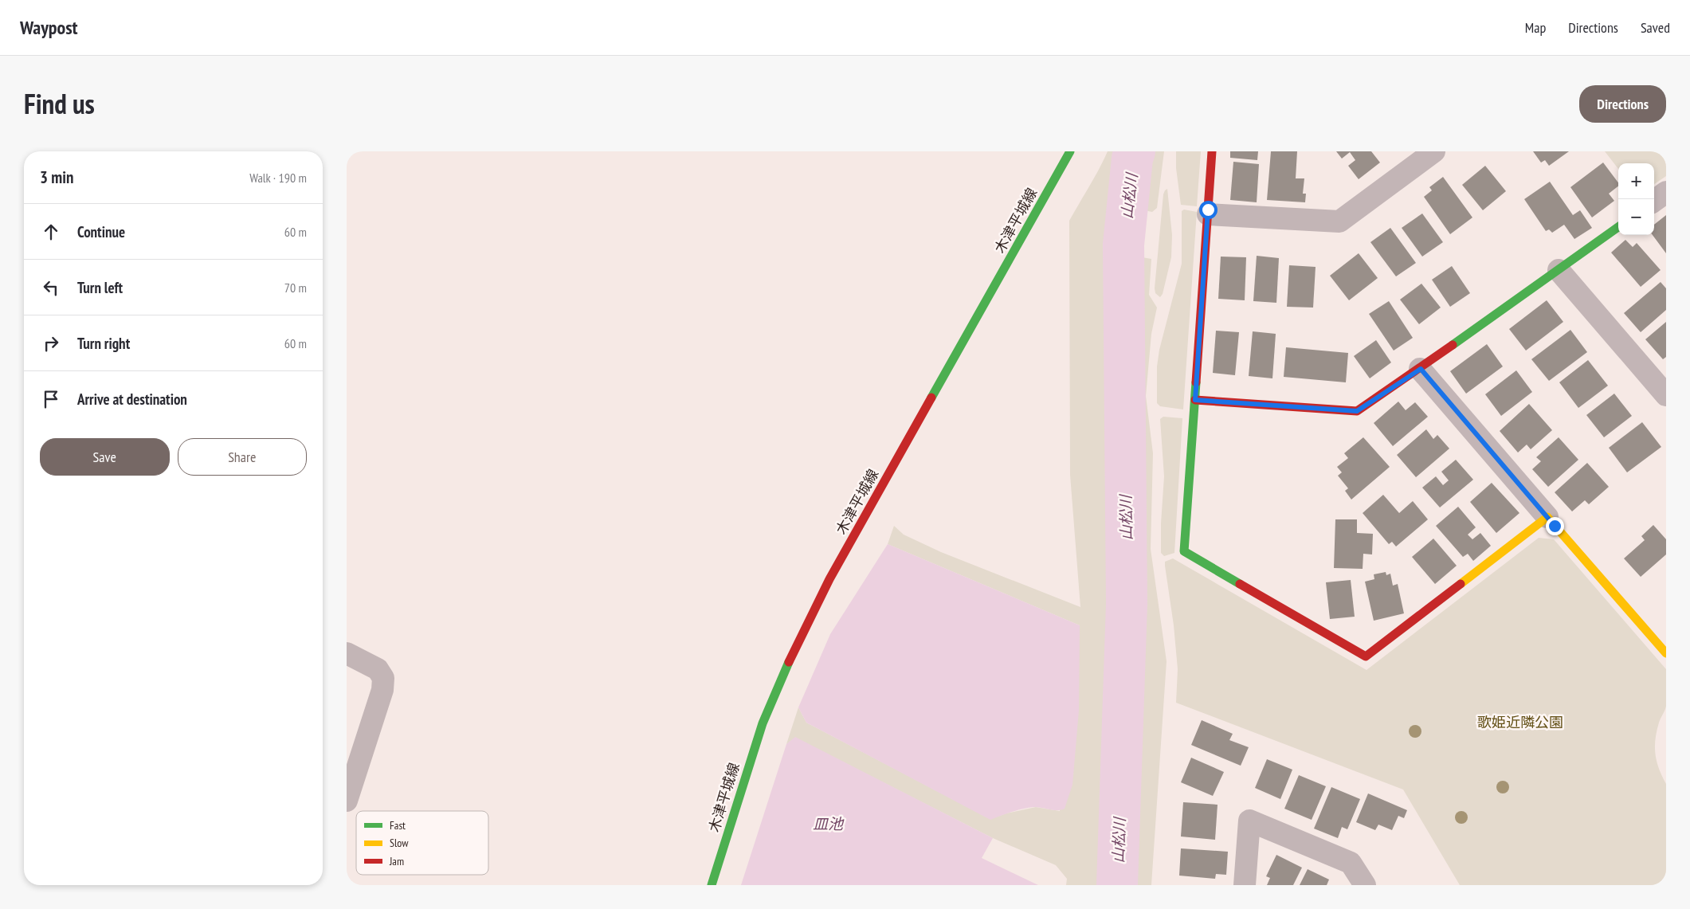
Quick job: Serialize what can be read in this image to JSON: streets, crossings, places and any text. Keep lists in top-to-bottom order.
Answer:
{
  "streets": {
    "street": ["木津平城線"]
  },
  "water": ["山松川", "皿池"],
  "parks": ["歌姫近隣公園"],
  "legend": ["Fast", "Slow", "Jam"],
  "page": {
    "header": "Waypost",
    "nav": ["Map", "Directions", "Saved"],
    "title": "Find us",
    "buttons": [
      "Directions",
      ["Save", "Share"]
    ],
    "heading": ["3 min", "Walk · 190 m"],
    "map_buttons": ["+", "−"],
    "list": [
      ["Continue", "60 m"],
      ["Turn left", "70 m"],
      ["Turn right", "60 m"],
      "Arrive at destination"
    ]
  }
}
